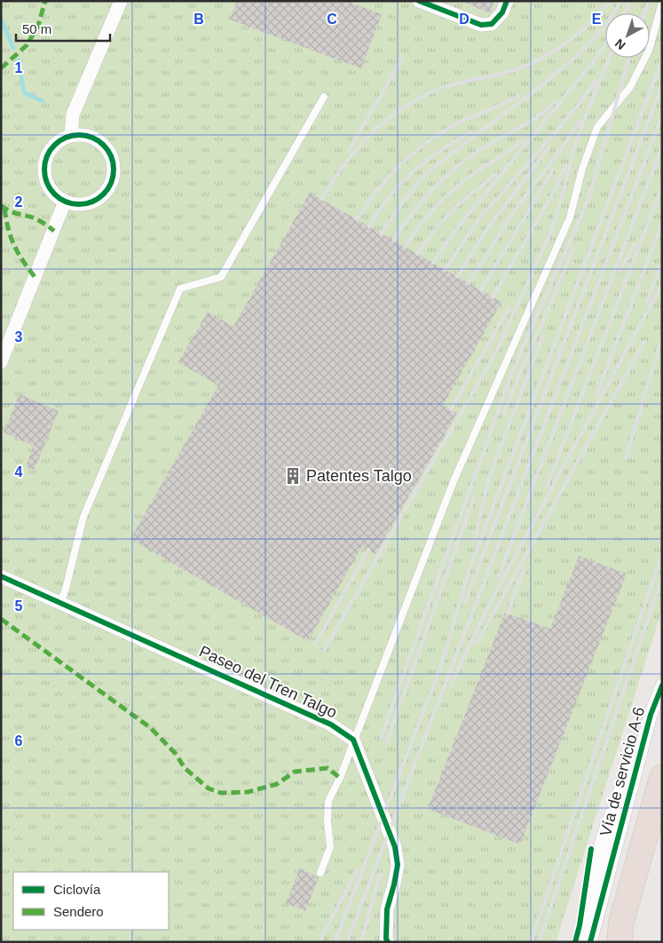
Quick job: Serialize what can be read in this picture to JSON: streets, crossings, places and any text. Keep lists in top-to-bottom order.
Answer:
{
  "streets": {
    "street": ["Paseo del Tren Talgo", "Vía de servicio A-6"]
  },
  "places": {
    "building": ["Patentes Talgo"]
  },
  "legend": ["Ciclovía", "Sendero"],
  "scale_bar": "50 m",
  "north": "bottom left",
  "grid": {
    "columns": [
      "B",
      "C",
      "D",
      "E"
    ],
    "rows": [
      "1",
      "2",
      "3",
      "4",
      "5",
      "6"
    ]
  }
}
